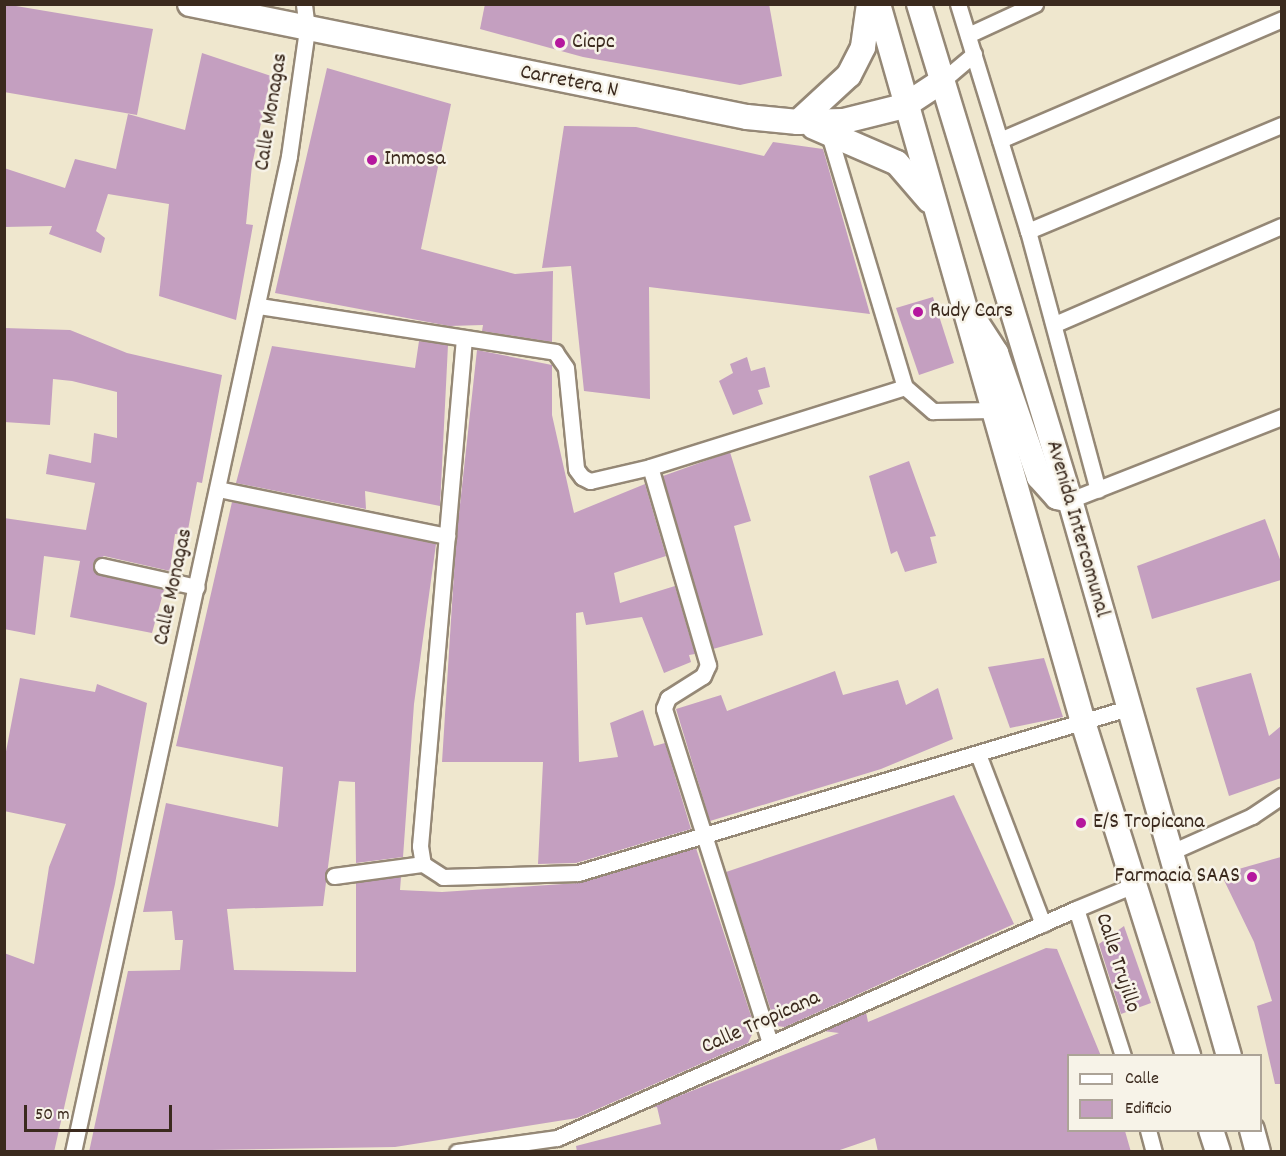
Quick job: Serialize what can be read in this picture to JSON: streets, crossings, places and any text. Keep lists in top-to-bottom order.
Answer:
{
  "streets": {
    "main road": ["Carretera N", "Avenida Intercomunal"],
    "street": ["Calle Monagas", "Calle Trujillo", "Calle Tropicana"]
  },
  "crossings": [
    ["Carretera N", "Calle Monagas"],
    ["Carretera N", "Avenida Intercomunal"],
    ["Calle Trujillo", "Calle Tropicana"]
  ],
  "places": [
    "Cicpc",
    "Inmosa",
    "Rudy Cars",
    "E/S Tropicana",
    "Farmacia SAAS"
  ],
  "legend": ["Calle", "Edificio"],
  "scale_bar": "50 m"
}
